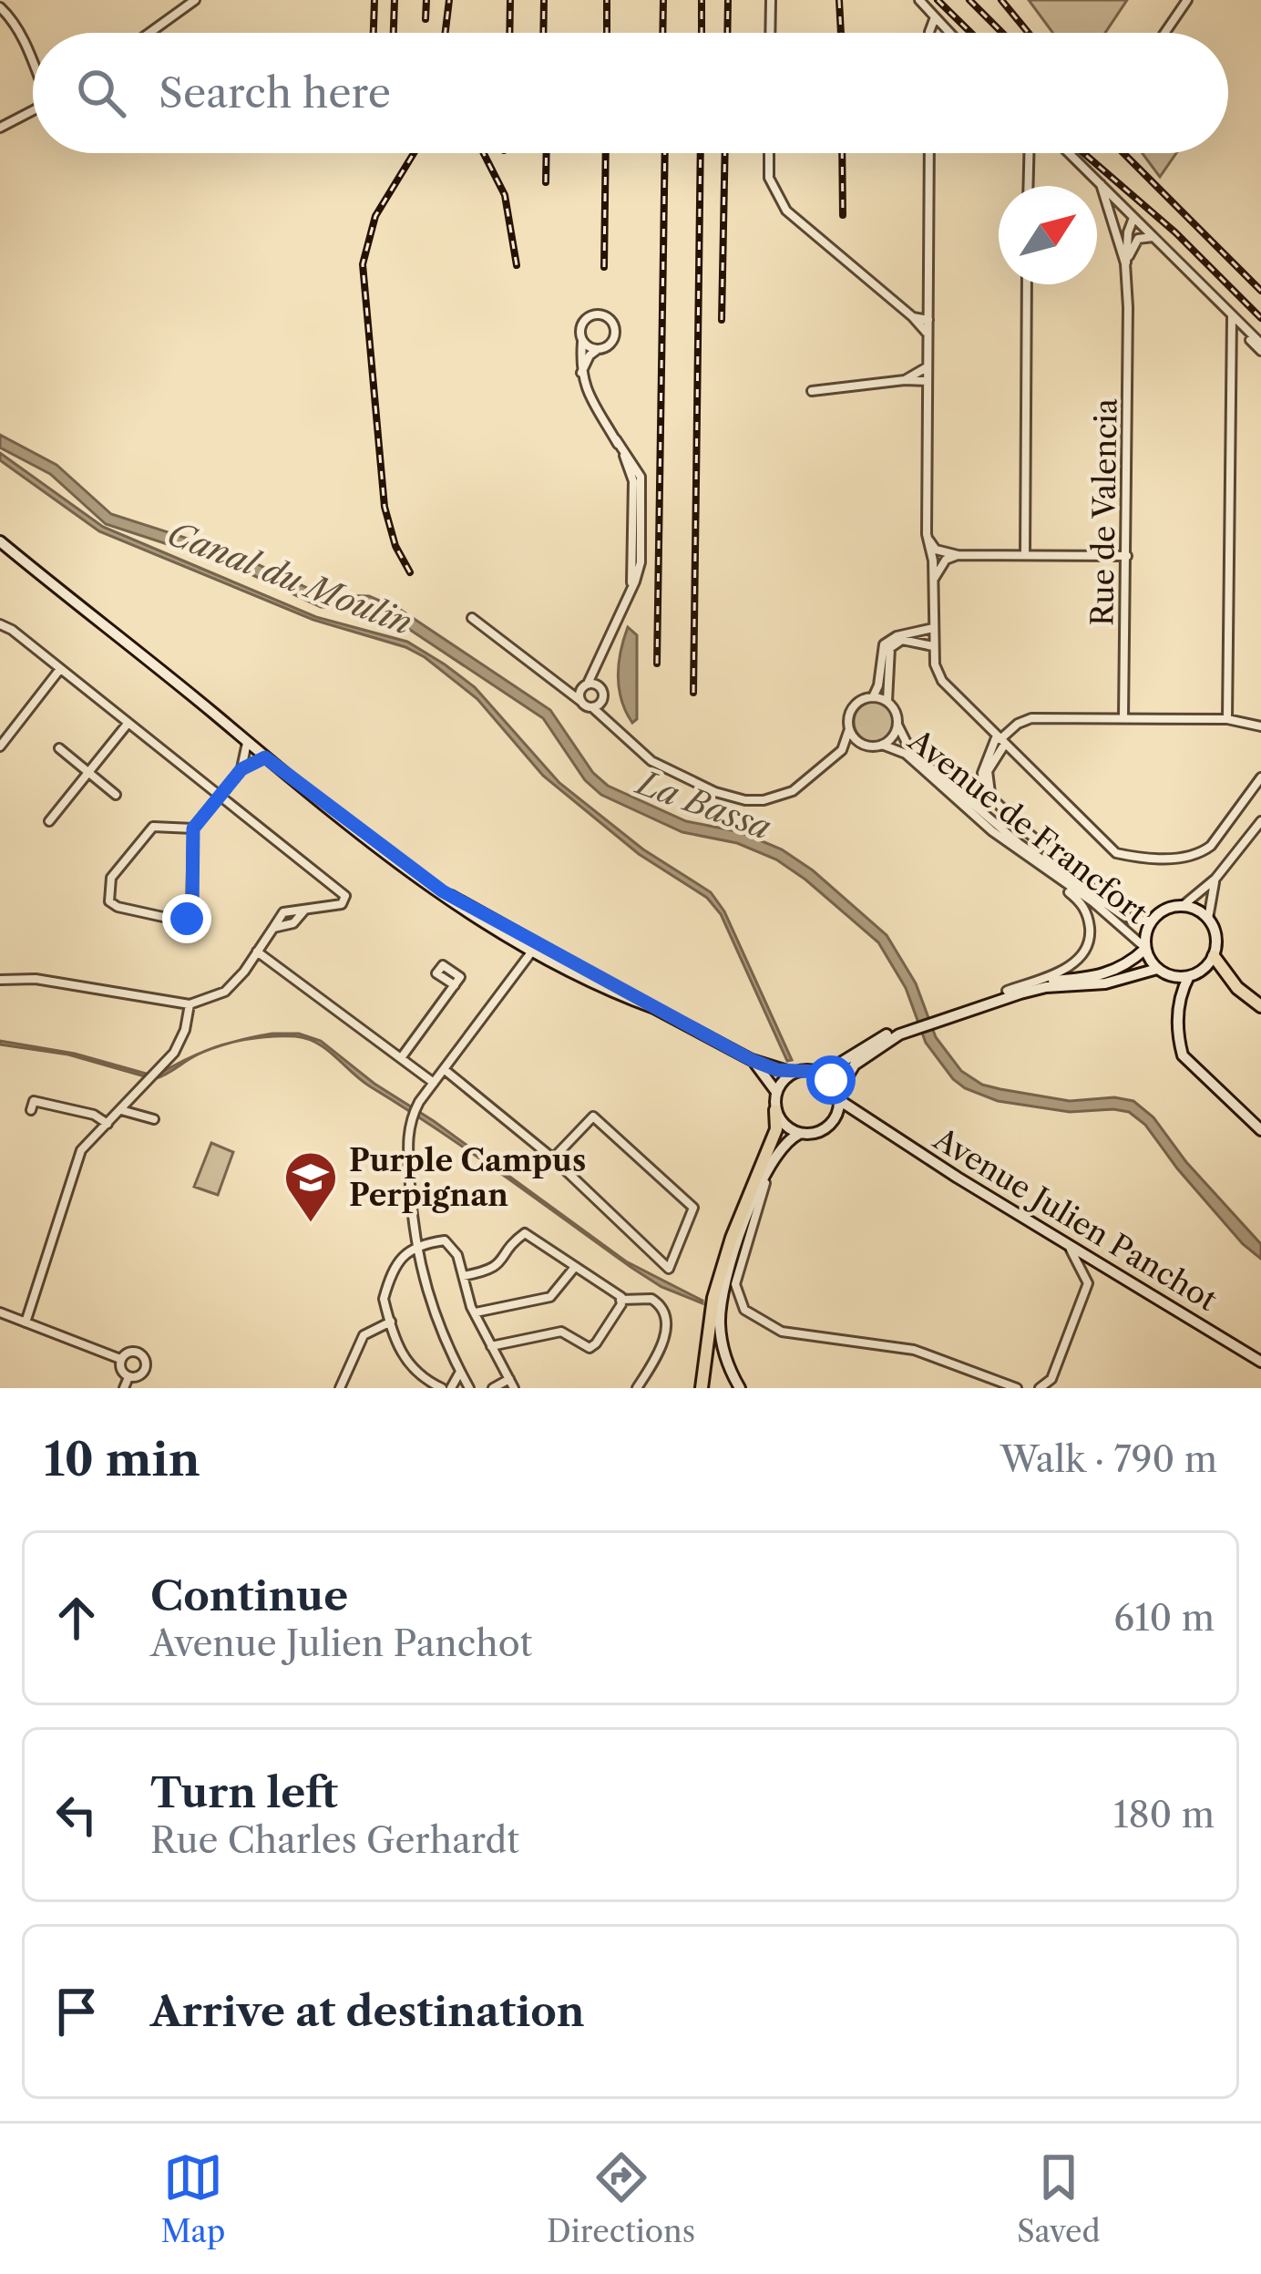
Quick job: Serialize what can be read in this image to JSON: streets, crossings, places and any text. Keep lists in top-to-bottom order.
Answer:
{
  "streets": {
    "main road": ["Avenue Julien Panchot"],
    "street": ["Rue de Valencia", "Avenue de Francfort"]
  },
  "water": ["Canal du Moulin", "La Bassa"],
  "places": {
    "school or university": ["Purple Campus Perpignan"]
  },
  "north": "top right",
  "page": {
    "search": "Search here",
    "heading": ["10 min", "Walk · 790 m"],
    "list": [
      ["Continue", "Avenue Julien Panchot", "610 m"],
      ["Turn left", "Rue Charles Gerhardt", "180 m"],
      "Arrive at destination"
    ],
    "nav": ["Map", "Directions", "Saved"]
  }
}
